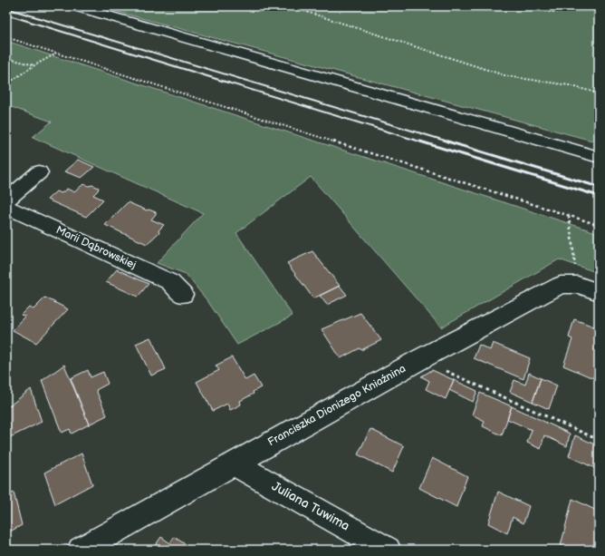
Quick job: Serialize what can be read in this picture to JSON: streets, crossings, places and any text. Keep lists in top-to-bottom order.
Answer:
{
  "streets": {
    "street": ["Marii Dąbrowskiej", "Franciszka Dionizego Kniaźnina", "Juliana Tuwima"]
  },
  "crossings": [
    ["Franciszka Dionizego Kniaźnina", "Juliana Tuwima"]
  ]
}
